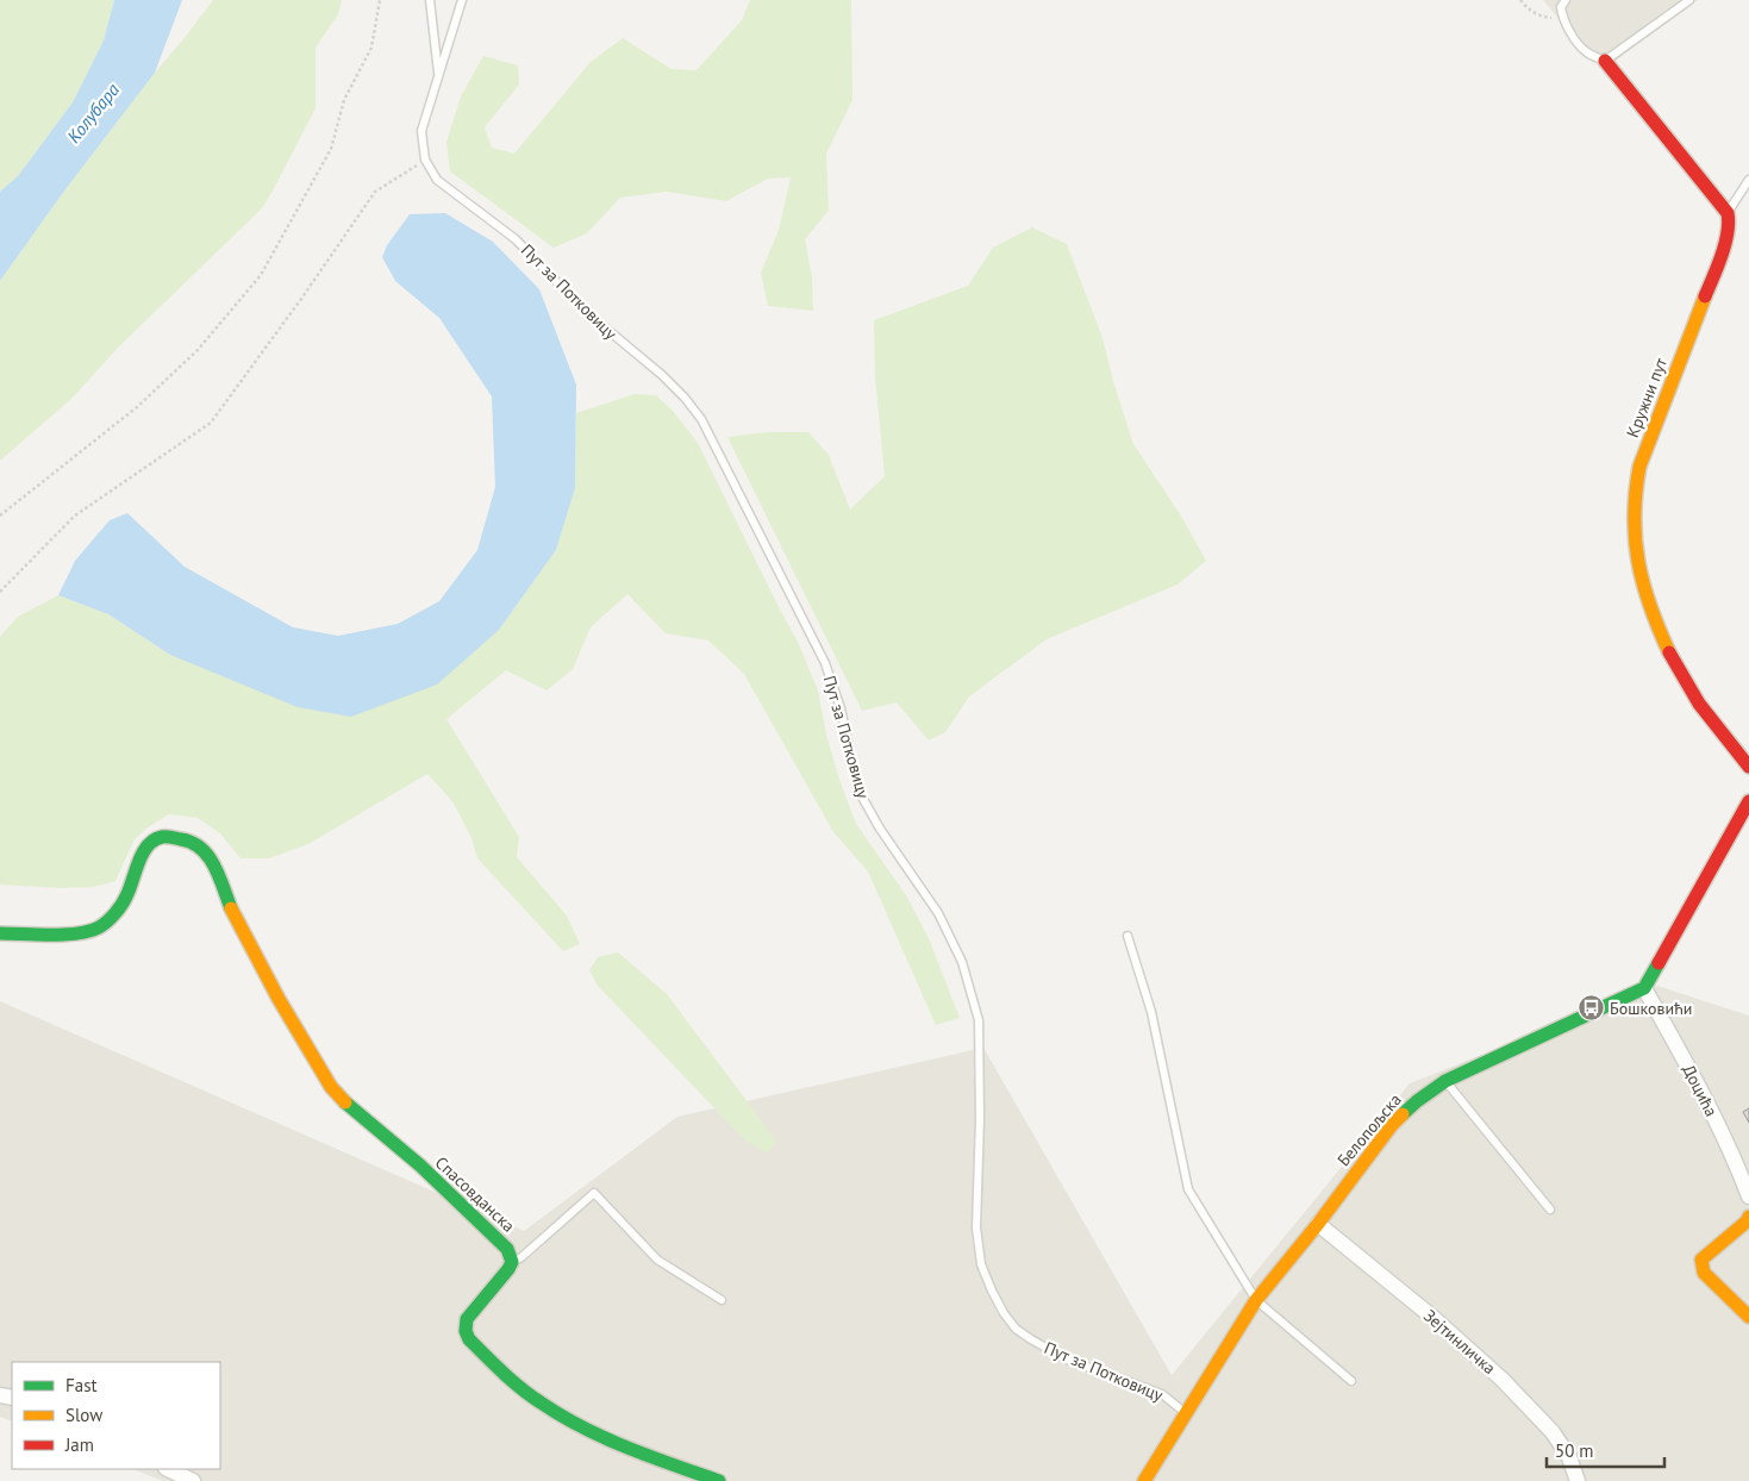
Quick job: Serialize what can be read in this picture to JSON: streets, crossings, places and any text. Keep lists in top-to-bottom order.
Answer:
{
  "streets": {
    "street": [
      "Кружни пут",
      "Доцића",
      "Белопољска",
      "Спасовданска",
      "Зејтинличка"
    ],
    "lane": ["Пут за Потковицу"]
  },
  "crossings": [
    ["Пут за Потковицу", "Белопољска"],
    ["Доцића", "Белопољска"],
    ["Белопољска", "Зејтинличка"]
  ],
  "water": ["Колубара"],
  "places": {
    "bus stop": ["Бошковићи"]
  },
  "legend": ["Fast", "Slow", "Jam"],
  "scale_bar": "50 m"
}
